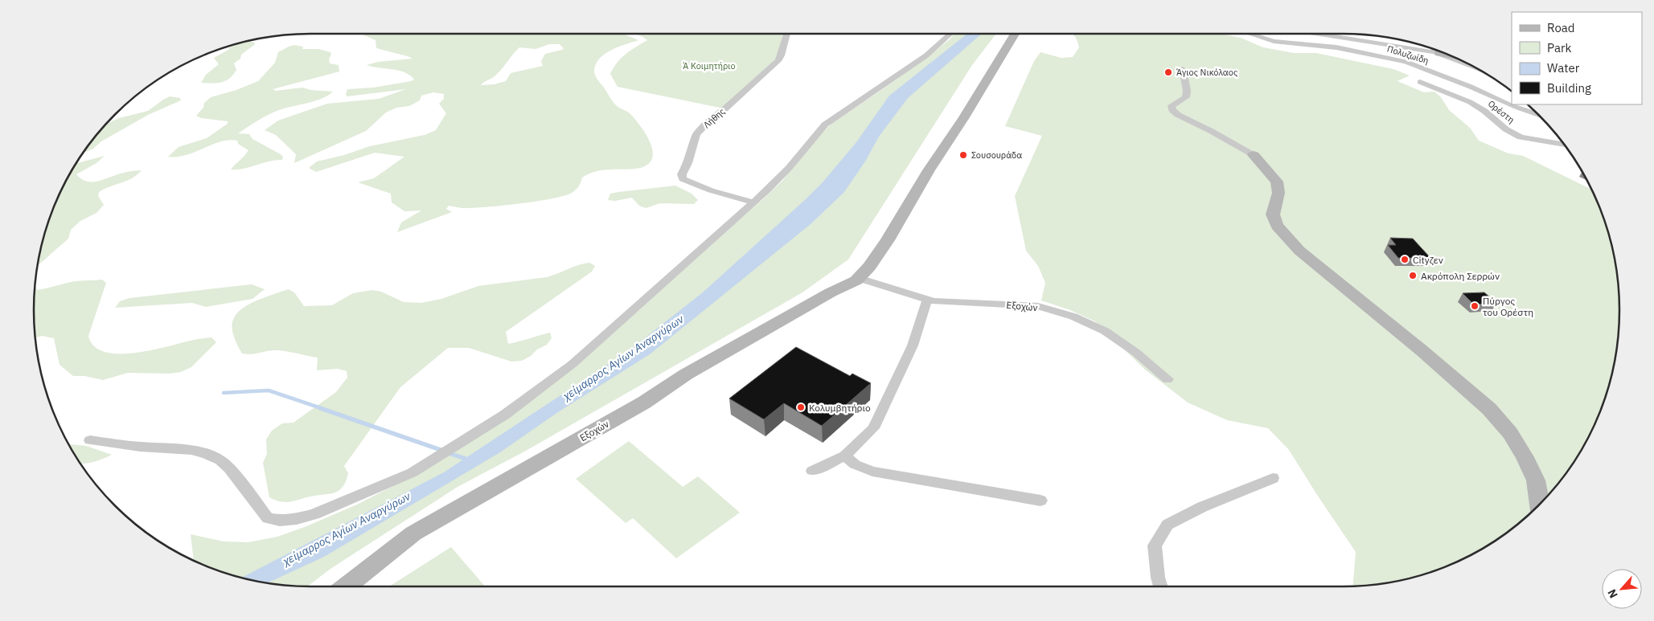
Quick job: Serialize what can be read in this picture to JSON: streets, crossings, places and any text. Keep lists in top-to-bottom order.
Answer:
{
  "streets": {
    "main road": ["Εξοχών"],
    "street": ["Πολυζωίδη", "Ορέστη", "Λήθης"]
  },
  "water": ["χείμαρρος Αγίων Αναργύρων"],
  "parks": ["Ά Κοιμητήριο"],
  "places": [
    "Άγιος Νικόλαος",
    "Σουσουράδα",
    "Cityζεν",
    "Ακρόπολη Σερρών",
    "Πύργος του Ορέστη",
    "Κολυμβητήριο"
  ],
  "legend": [
    "Road",
    "Park",
    "Water",
    "Building"
  ],
  "north": "bottom left"
}
